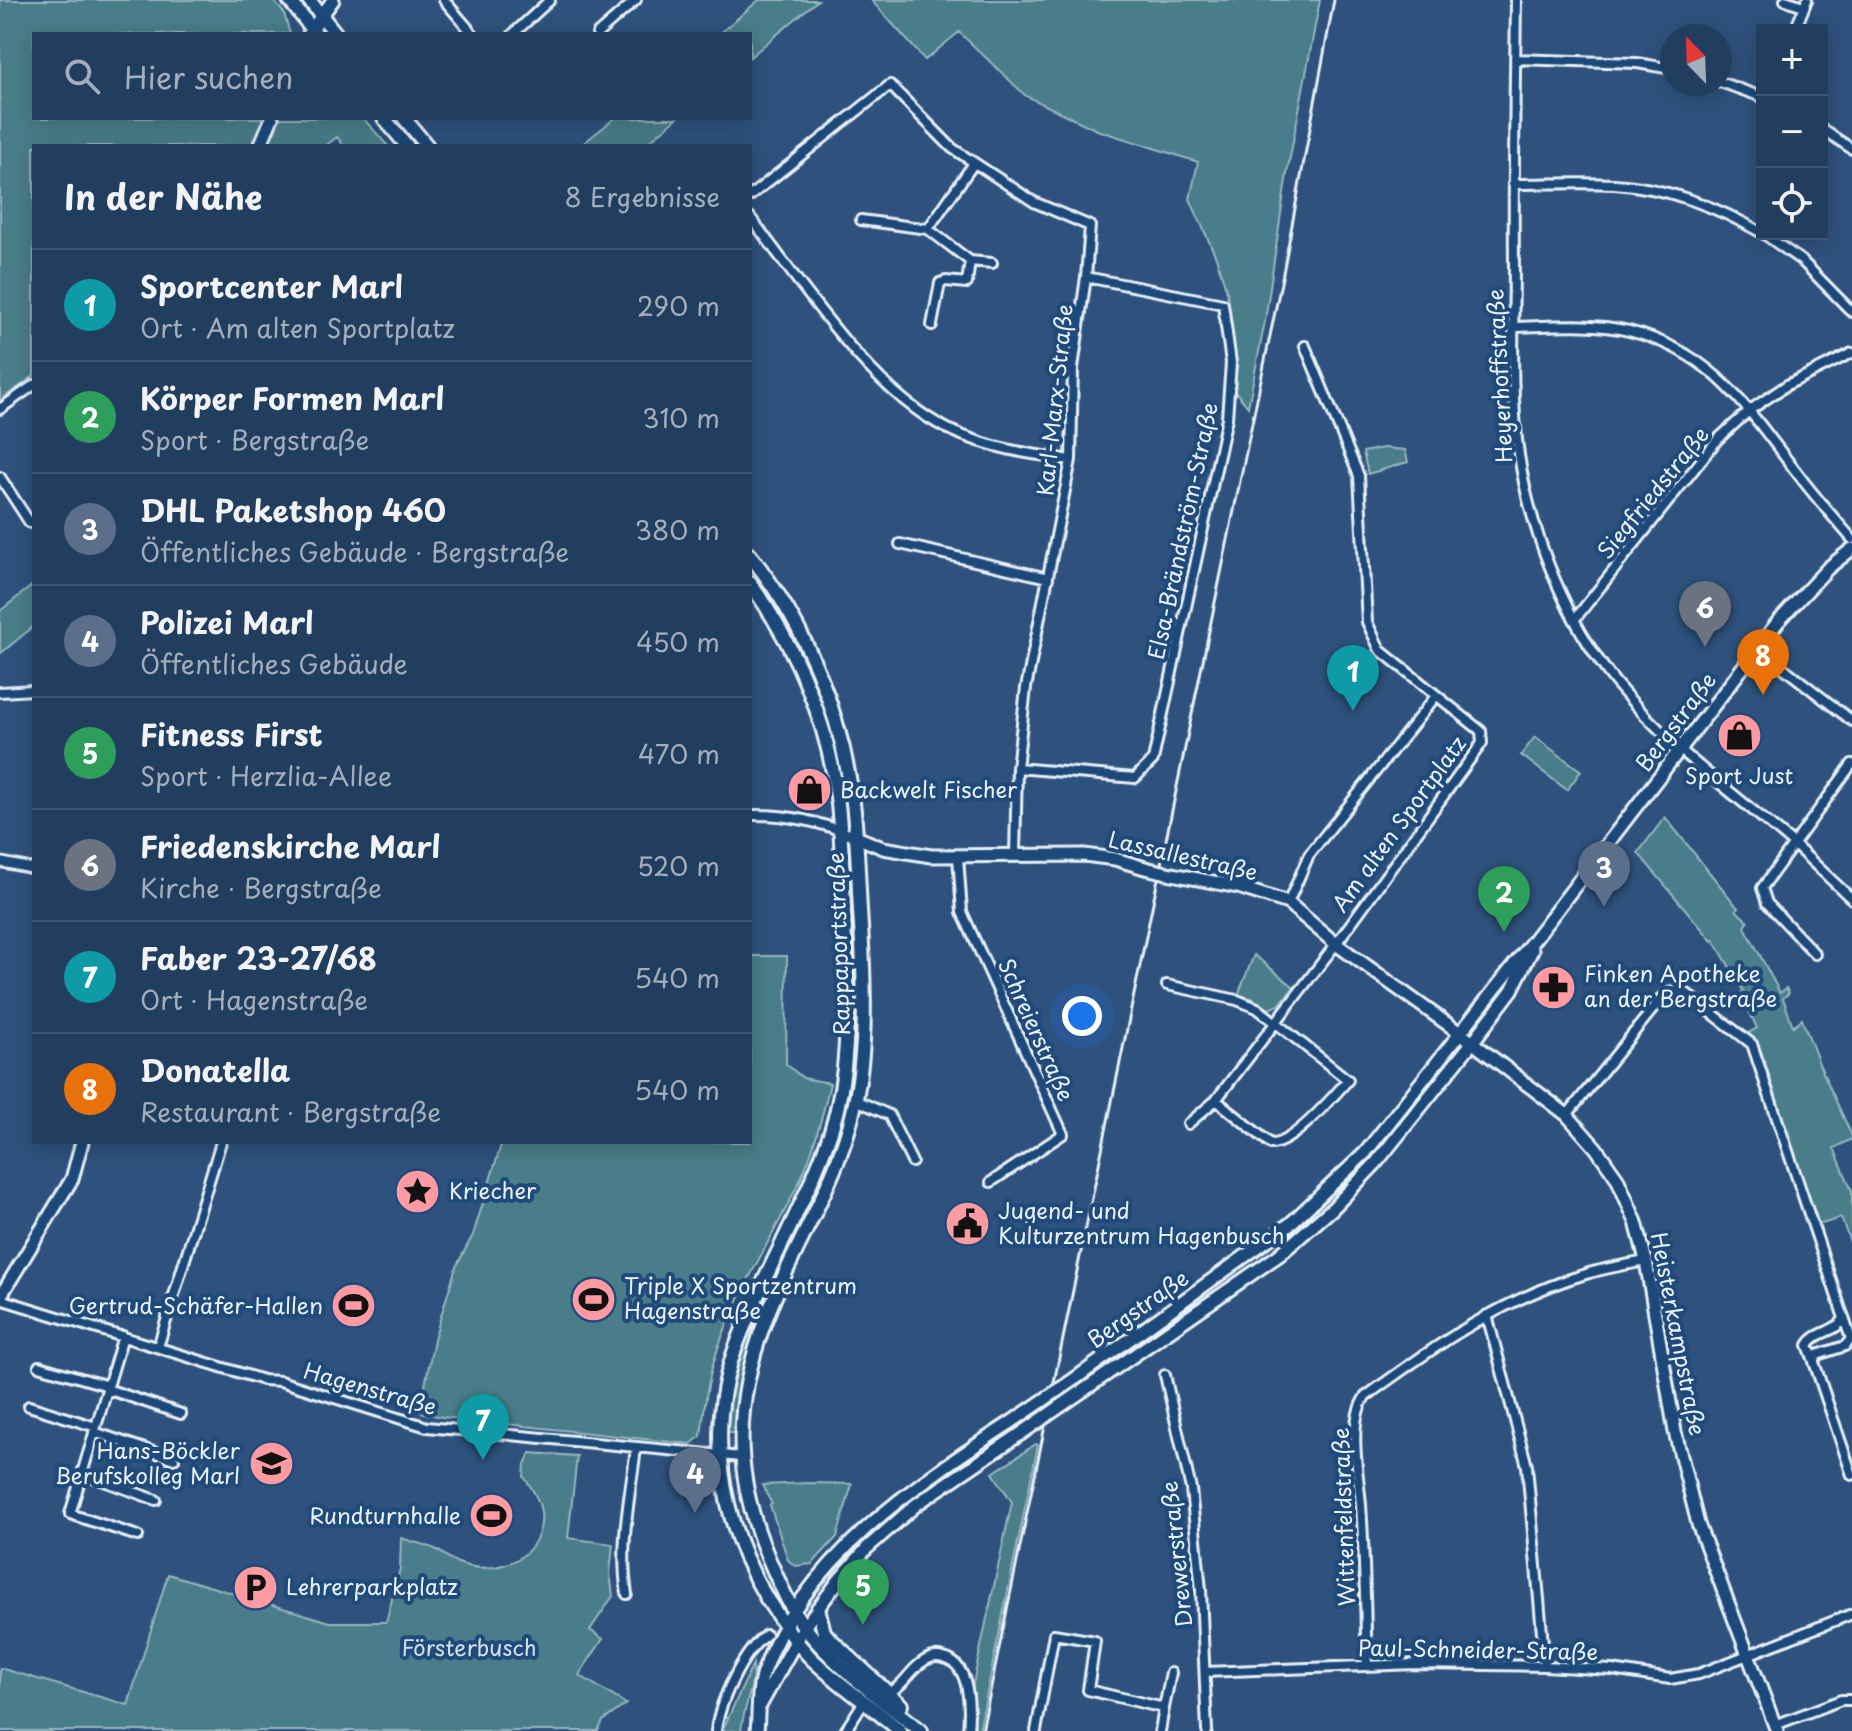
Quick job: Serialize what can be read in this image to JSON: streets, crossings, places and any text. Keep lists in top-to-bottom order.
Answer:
{
  "streets": {
    "main road": [
      "Bergstraße",
      "Lassallestraße",
      "Rappaportstraße",
      "Heisterkampstraße"
    ],
    "street": [
      "Heyerhoffstraße",
      "Karl-Marx-Straße",
      "Siegfriedstraße",
      "Elsa-Brändström-Straße",
      "Am alten Sportplatz",
      "Schreierstraße",
      "Hagenstraße",
      "Wittenfeldstraße",
      "Drewerstraße",
      "Paul-Schneider-Straße"
    ]
  },
  "crossings": [
    ["Heyerhoffstraße", "Siegfriedstraße"],
    ["Heyerhoffstraße", "Bergstraße"],
    ["Karl-Marx-Straße", "Elsa-Brändström-Straße"],
    ["Karl-Marx-Straße", "Lassallestraße"],
    ["Bergstraße", "Lassallestraße"],
    ["Bergstraße", "Rappaportstraße"],
    ["Bergstraße", "Heisterkampstraße"],
    ["Am alten Sportplatz", "Lassallestraße"],
    ["Lassallestraße", "Rappaportstraße"],
    ["Lassallestraße", "Schreierstraße"],
    ["Lassallestraße", "Heisterkampstraße"],
    ["Rappaportstraße", "Hagenstraße"],
    ["Heisterkampstraße", "Wittenfeldstraße"],
    ["Heisterkampstraße", "Paul-Schneider-Straße"],
    ["Wittenfeldstraße", "Paul-Schneider-Straße"],
    ["Drewerstraße", "Paul-Schneider-Straße"]
  ],
  "parks": ["Försterbusch"],
  "places": {
    "shop": ["Sport Just", "Backwelt Fischer"],
    "pharmacy": ["Finken Apotheke an der Bergstraße"],
    "place": ["Kriecher"],
    "public building": ["Jugend- und Kulturzentrum Hagenbusch"],
    "sports": ["Triple X Sportzentrum Hagenstraße", "Gertrud-Schäfer-Hallen", "Rundturnhalle"],
    "school or university": ["Hans-Böckler Berufskolleg Marl"],
    "parking": ["Lehrerparkplatz"]
  },
  "north": "top left",
  "page": {
    "map_buttons": ["+", "−"],
    "search": "Hier suchen",
    "heading": ["In der Nähe", "8 Ergebnisse"],
    "list": [
      {
        "mark": "1",
        "name": "Sportcenter Marl",
        "note": "Ort · Am alten Sportplatz",
        "value": "290 m"
      },
      {
        "mark": "2",
        "name": "Körper Formen Marl",
        "note": "Sport · Bergstraße",
        "value": "310 m"
      },
      {
        "mark": "3",
        "name": "DHL Paketshop 460",
        "note": "Öffentliches Gebäude · Bergstraße",
        "value": "380 m"
      },
      {
        "mark": "4",
        "name": "Polizei Marl",
        "note": "Öffentliches Gebäude",
        "value": "450 m"
      },
      {
        "mark": "5",
        "name": "Fitness First",
        "note": "Sport · Herzlia-Allee",
        "value": "470 m"
      },
      {
        "mark": "6",
        "name": "Friedenskirche Marl",
        "note": "Kirche · Bergstraße",
        "value": "520 m"
      },
      {
        "mark": "7",
        "name": "Faber 23-27/68",
        "note": "Ort · Hagenstraße",
        "value": "540 m"
      },
      {
        "mark": "8",
        "name": "Donatella",
        "note": "Restaurant · Bergstraße",
        "value": "540 m"
      }
    ],
    "pins": [
      "6",
      "8",
      "1",
      "3",
      "2",
      "7",
      "4",
      "5"
    ]
  }
}
